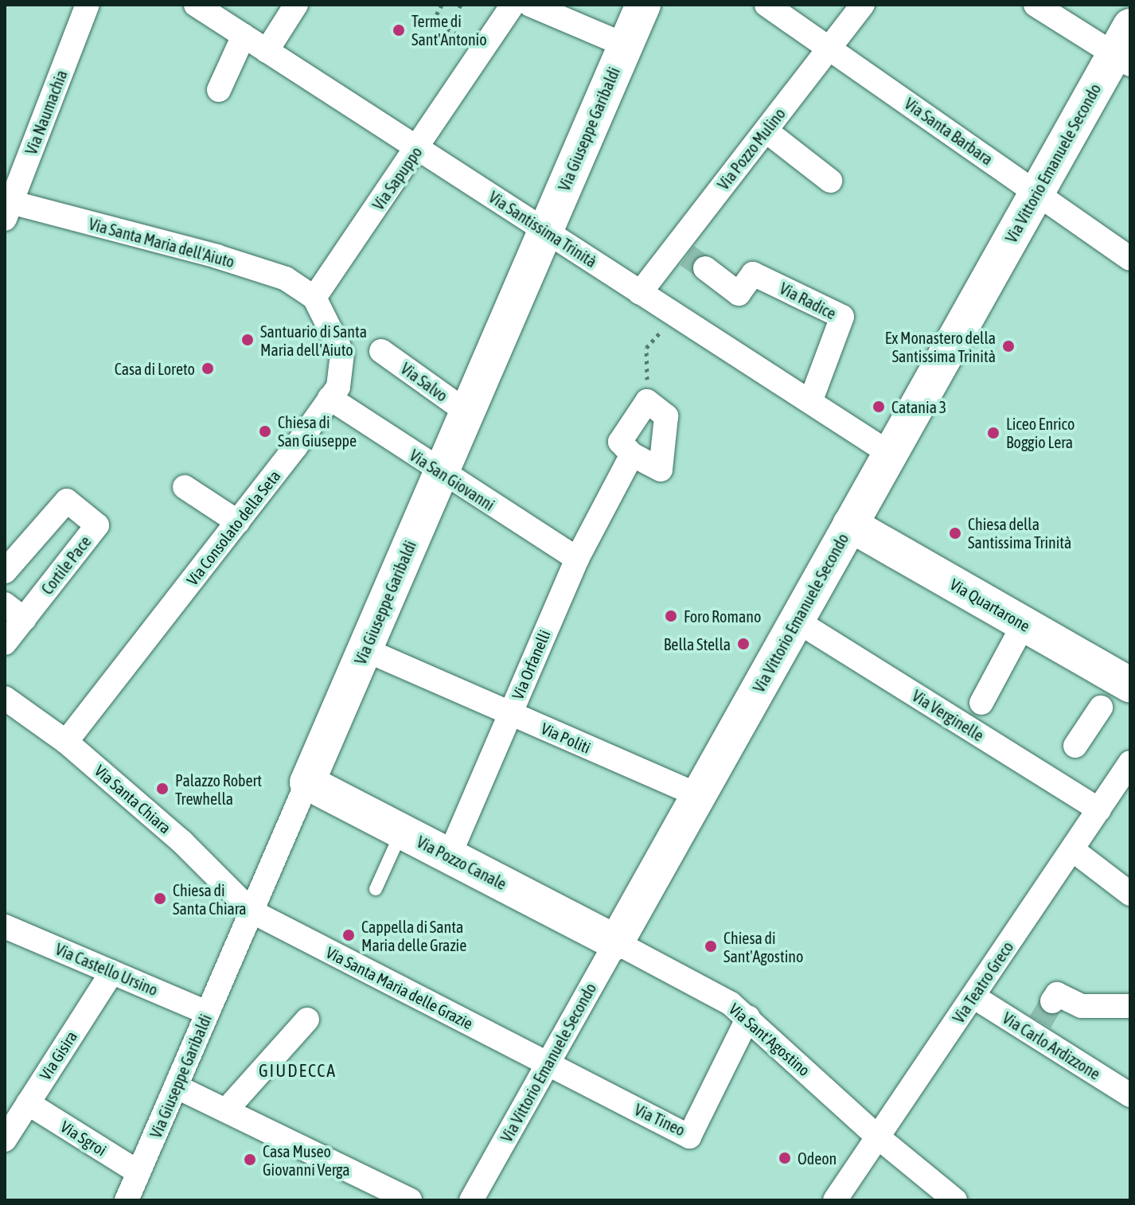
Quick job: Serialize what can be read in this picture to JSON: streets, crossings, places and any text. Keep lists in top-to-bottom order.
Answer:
{
  "streets": {
    "main road": [
      "Via Giuseppe Garibaldi",
      "Via Vittorio Emanuele Secondo",
      "Via Quartarone",
      "Via Pozzo Canale"
    ],
    "street": [
      "Via Naumachia",
      "Via Santa Barbara",
      "Via Pozzo Mulino",
      "Via Sapuppo",
      "Via Santissima Trinità",
      "Via Santa Maria dell'Aiuto",
      "Via Radice",
      "Via Salvo",
      "Via San Giovanni",
      "Via Consolato della Seta",
      "Cortile Pace",
      "Via Orfanelli",
      "Via Verginelle",
      "Via Politi",
      "Via Santa Chiara",
      "Via Castello Ursino",
      "Via Teatro Greco",
      "Via Santa Maria delle Grazie",
      "Via Sant'Agostino",
      "Via Carlo Ardizzone",
      "Via Gisira",
      "Via Tineo",
      "Via Sgroi"
    ]
  },
  "crossings": [
    ["Via Naumachia", "Via Santa Maria dell'Aiuto"],
    ["Via Giuseppe Garibaldi", "Via Santissima Trinità"],
    ["Via Giuseppe Garibaldi", "Via Salvo"],
    ["Via Giuseppe Garibaldi", "Via San Giovanni"],
    ["Via Giuseppe Garibaldi", "Via Politi"],
    ["Via Giuseppe Garibaldi", "Via Santa Chiara"],
    ["Via Giuseppe Garibaldi", "Via Pozzo Canale"],
    ["Via Giuseppe Garibaldi", "Via Castello Ursino"],
    ["Via Giuseppe Garibaldi", "Via Santa Maria delle Grazie"],
    ["Via Giuseppe Garibaldi", "Via Sgroi"],
    ["Via Santa Barbara", "Via Pozzo Mulino"],
    ["Via Santa Barbara", "Via Vittorio Emanuele Secondo"],
    ["Via Pozzo Mulino", "Via Santissima Trinità"],
    ["Via Pozzo Mulino", "Via Radice"],
    ["Via Vittorio Emanuele Secondo", "Via Santissima Trinità"],
    ["Via Vittorio Emanuele Secondo", "Via Quartarone"],
    ["Via Vittorio Emanuele Secondo", "Via Verginelle"],
    ["Via Vittorio Emanuele Secondo", "Via Politi"],
    ["Via Vittorio Emanuele Secondo", "Via Pozzo Canale"],
    ["Via Vittorio Emanuele Secondo", "Via Santa Maria delle Grazie"],
    ["Via Vittorio Emanuele Secondo", "Via Sant'Agostino"],
    ["Via Vittorio Emanuele Secondo", "Via Tineo"],
    ["Via Sapuppo", "Via Santissima Trinità"],
    ["Via Sapuppo", "Via Santa Maria dell'Aiuto"],
    ["Via Sapuppo", "Via Consolato della Seta"],
    ["Via Santissima Trinità", "Via Radice"],
    ["Via Santa Maria dell'Aiuto", "Via Consolato della Seta"],
    ["Via San Giovanni", "Via Consolato della Seta"],
    ["Via San Giovanni", "Via Orfanelli"],
    ["Via Consolato della Seta", "Via Santa Chiara"],
    ["Via Orfanelli", "Via Politi"],
    ["Via Orfanelli", "Via Pozzo Canale"],
    ["Via Verginelle", "Via Teatro Greco"],
    ["Via Santa Chiara", "Via Santa Maria delle Grazie"],
    ["Via Pozzo Canale", "Via Sant'Agostino"],
    ["Via Castello Ursino", "Via Gisira"],
    ["Via Teatro Greco", "Via Sant'Agostino"],
    ["Via Teatro Greco", "Via Carlo Ardizzone"],
    ["Via Santa Maria delle Grazie", "Via Tineo"],
    ["Via Sant'Agostino", "Via Tineo"],
    ["Via Gisira", "Via Sgroi"]
  ],
  "districts": ["GIUDECCA"],
  "places": [
    "Terme di Sant'Antonio",
    "Santuario di Santa Maria dell'Aiuto",
    "Ex Monastero della Santissima Trinità",
    "Casa di Loreto",
    "Catania 3",
    "Chiesa di San Giuseppe",
    "Liceo Enrico Boggio Lera",
    "Chiesa della Santissima Trinità",
    "Foro Romano",
    "Bella Stella",
    "Palazzo Robert Trewhella",
    "Chiesa di Santa Chiara",
    "Cappella di Santa Maria delle Grazie",
    "Chiesa di Sant'Agostino",
    "Odeon",
    "Casa Museo Giovanni Verga"
  ]
}
